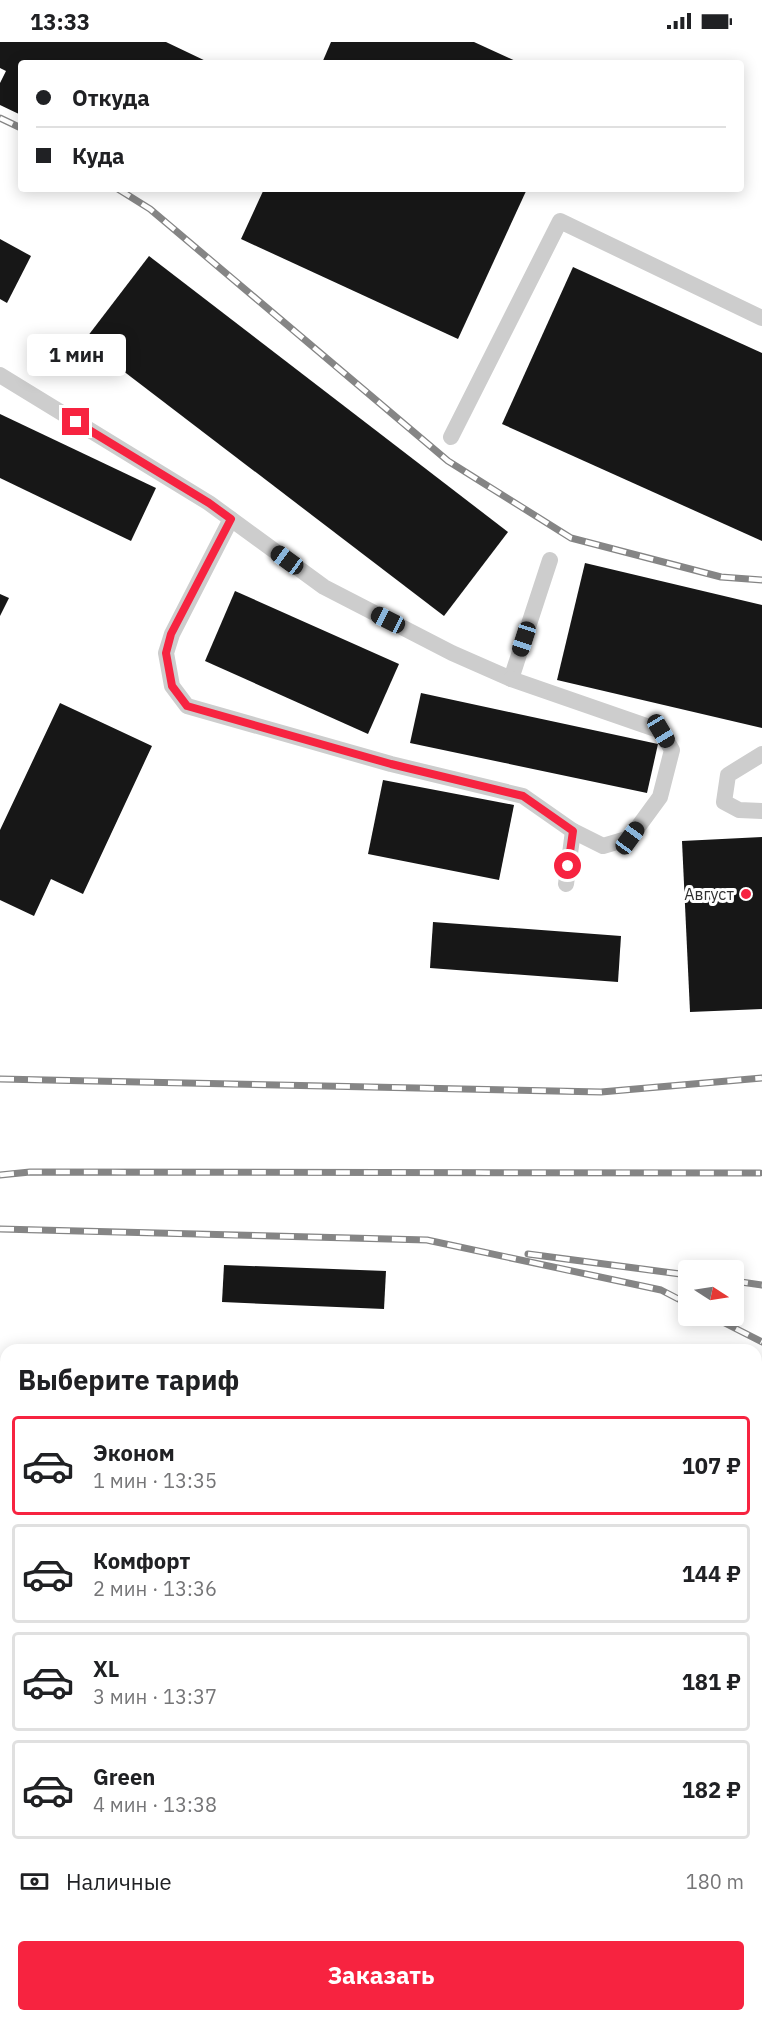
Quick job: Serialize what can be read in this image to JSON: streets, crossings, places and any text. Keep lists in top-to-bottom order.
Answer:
{
  "places": ["Август"],
  "north": "right",
  "page": {
    "status": "13:33",
    "banner": ["Откуда", "Куда"],
    "bubble": "1 мин",
    "heading": "Выберите тариф",
    "list": [
      {
        "name": "Эконом",
        "note": "1 мин · 13:35",
        "value": "107 ₽"
      },
      {
        "name": "Комфорт",
        "note": "2 мин · 13:36",
        "value": "144 ₽"
      },
      {
        "name": "XL",
        "note": "3 мин · 13:37",
        "value": "181 ₽"
      },
      {
        "name": "Green",
        "note": "4 мин · 13:38",
        "value": "182 ₽"
      }
    ],
    "pay": ["Наличные", "180 m"],
    "buttons": "Заказать"
  }
}
